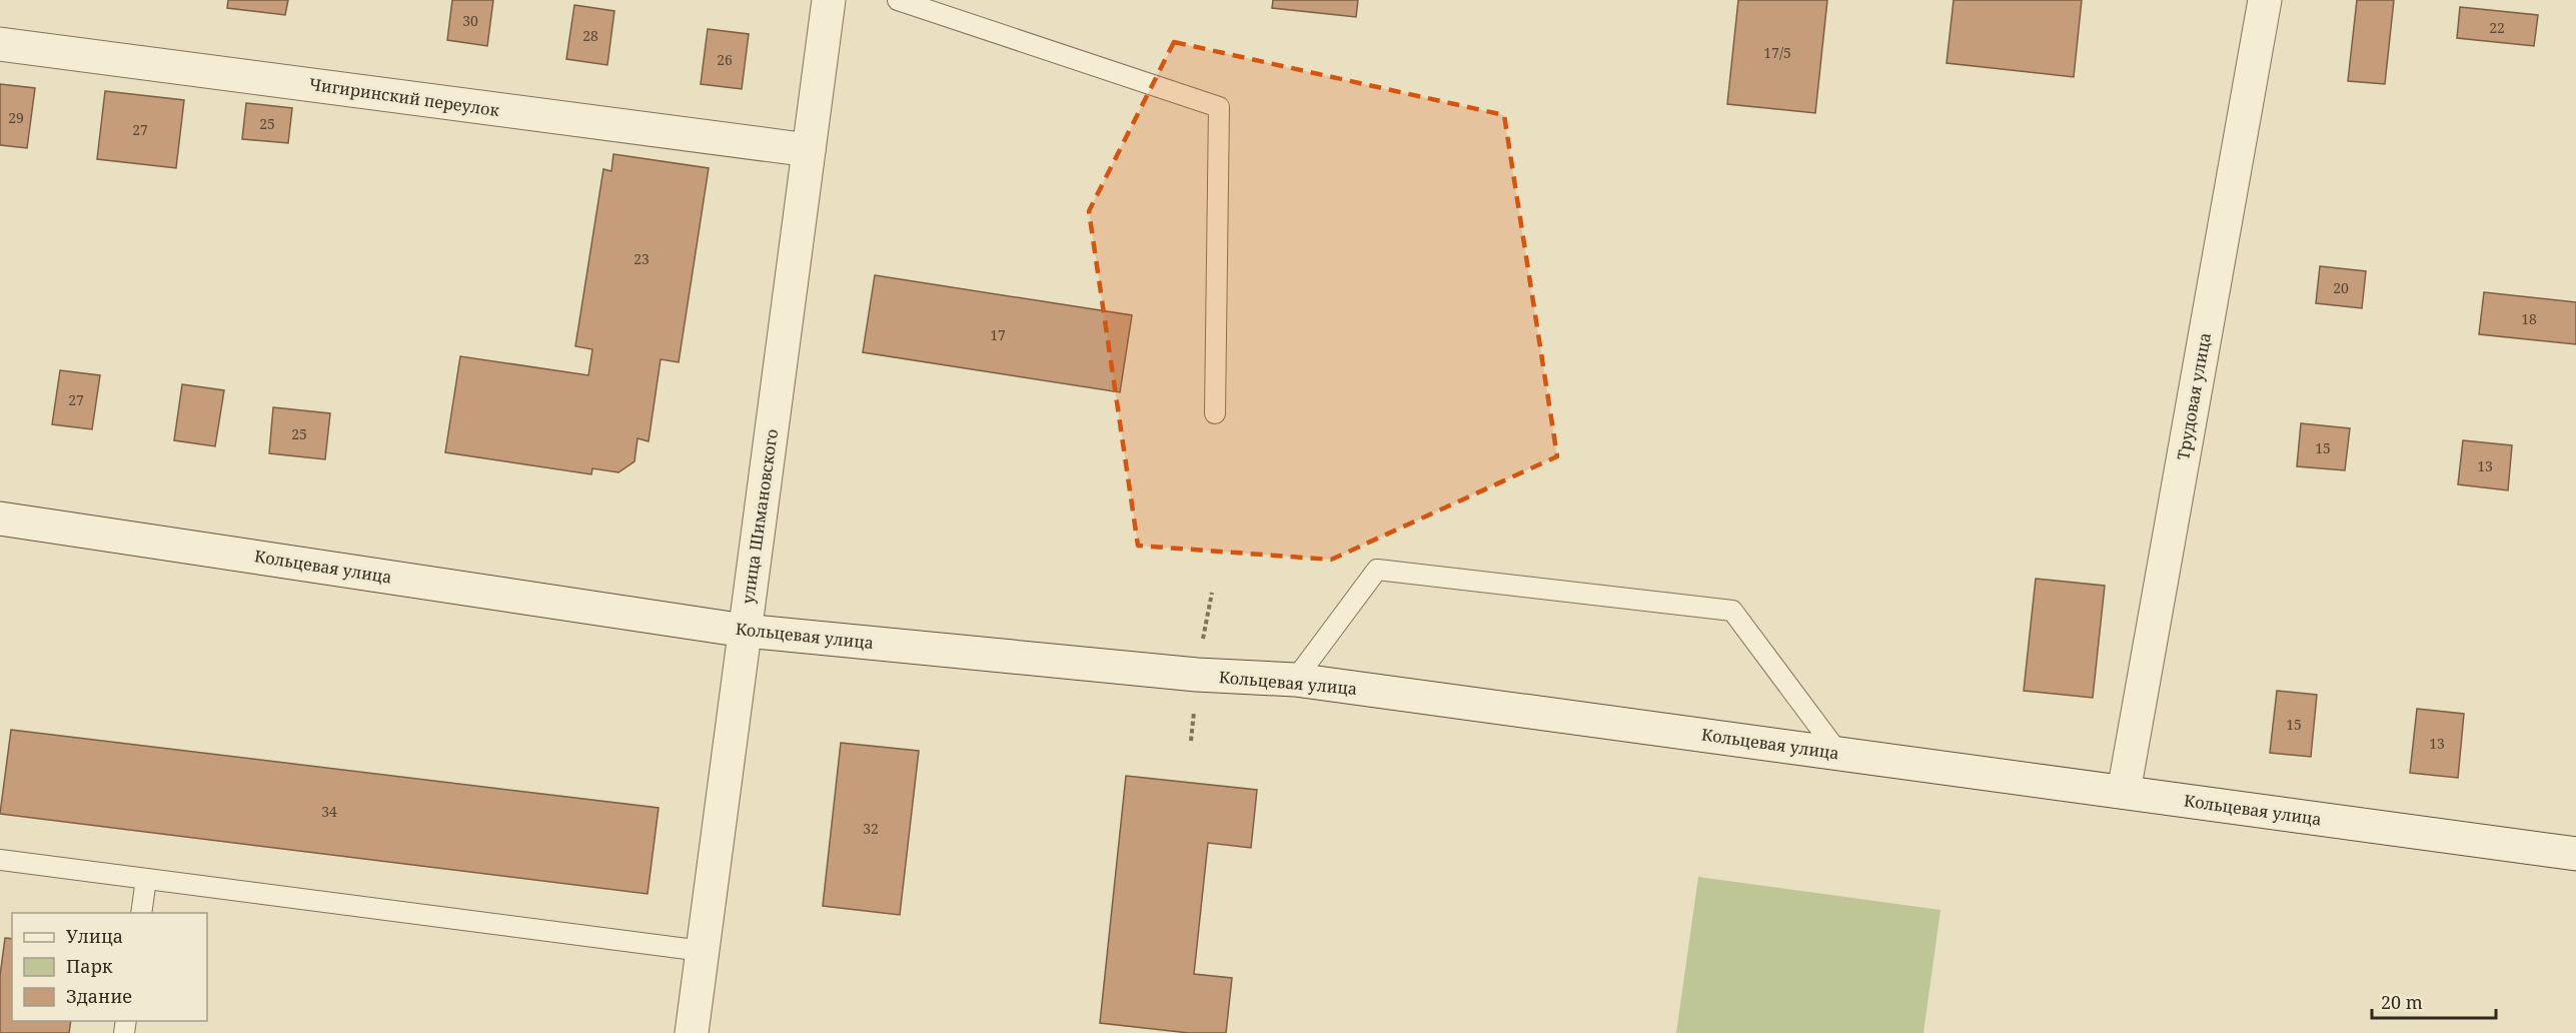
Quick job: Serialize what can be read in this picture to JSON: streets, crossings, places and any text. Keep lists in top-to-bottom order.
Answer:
{
  "streets": {
    "street": [
      "Чигиринский переулок",
      "Трудовая улица",
      "улица Шимановского",
      "Кольцевая улица"
    ]
  },
  "crossings": [
    ["Чигиринский переулок", "улица Шимановского"],
    ["Трудовая улица", "Кольцевая улица"],
    ["улица Шимановского", "Кольцевая улица"]
  ],
  "house_numbers": [
    "30",
    "22",
    "28",
    "17/5",
    "26",
    "29",
    "25",
    "27",
    "23",
    "20",
    "18",
    "17",
    "27",
    "25",
    "15",
    "13",
    "15",
    "13",
    "34",
    "32"
  ],
  "legend": ["Улица", "Парк", "Здание"],
  "scale_bar": "20 m"
}
